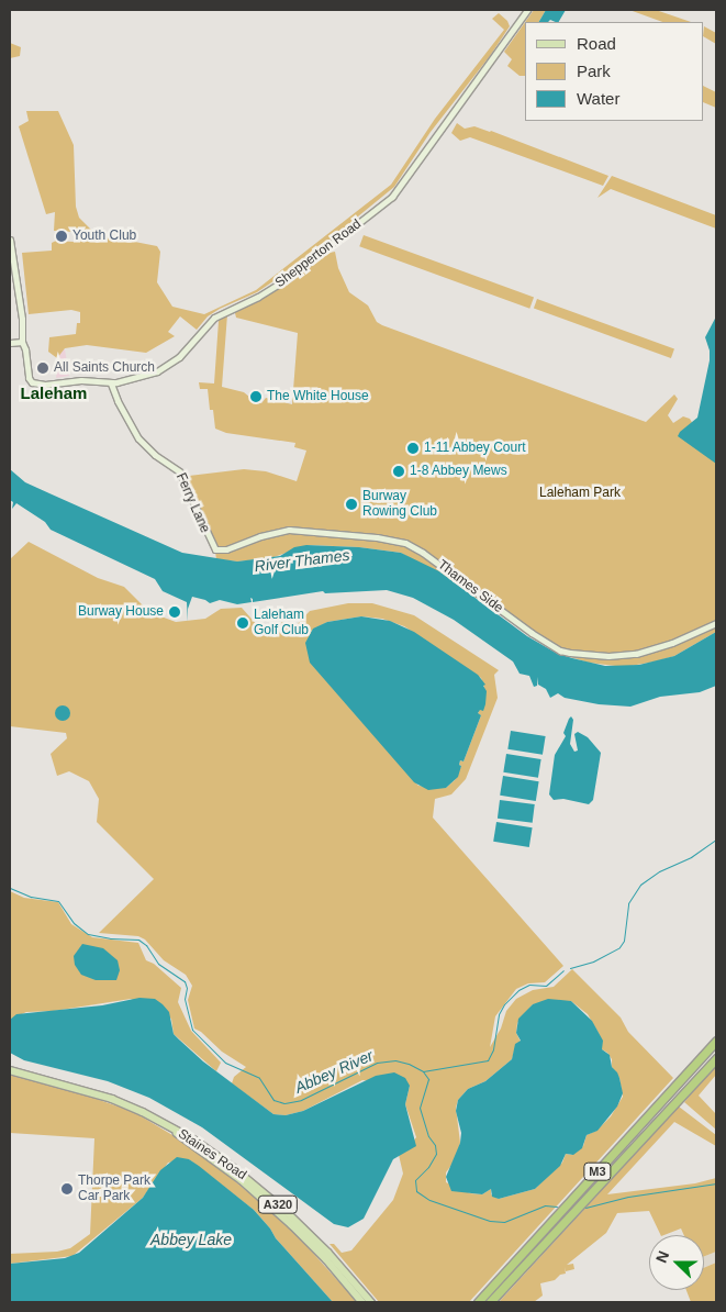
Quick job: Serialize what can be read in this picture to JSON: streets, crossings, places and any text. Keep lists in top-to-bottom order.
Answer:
{
  "streets": {
    "highway": ["M3"],
    "main road": [
      "Shepperton Road",
      "Ferry Lane",
      "Thames Side",
      "Staines Road",
      "A320"
    ]
  },
  "crossings": [
    ["Shepperton Road", "Ferry Lane"],
    ["Ferry Lane", "Thames Side"]
  ],
  "districts": ["Laleham"],
  "water": ["River Thames", "Abbey River", "Abbey Lake"],
  "parks": ["Laleham Park"],
  "places": [
    "Youth Club",
    "All Saints Church",
    "The White House",
    "1-11 Abbey Court",
    "1-8 Abbey Mews",
    "Burway Rowing Club",
    "Burway House",
    "Laleham Golf Club",
    "Thorpe Park Car Park"
  ],
  "legend": ["Road", "Park", "Water"],
  "north": "left"
}
